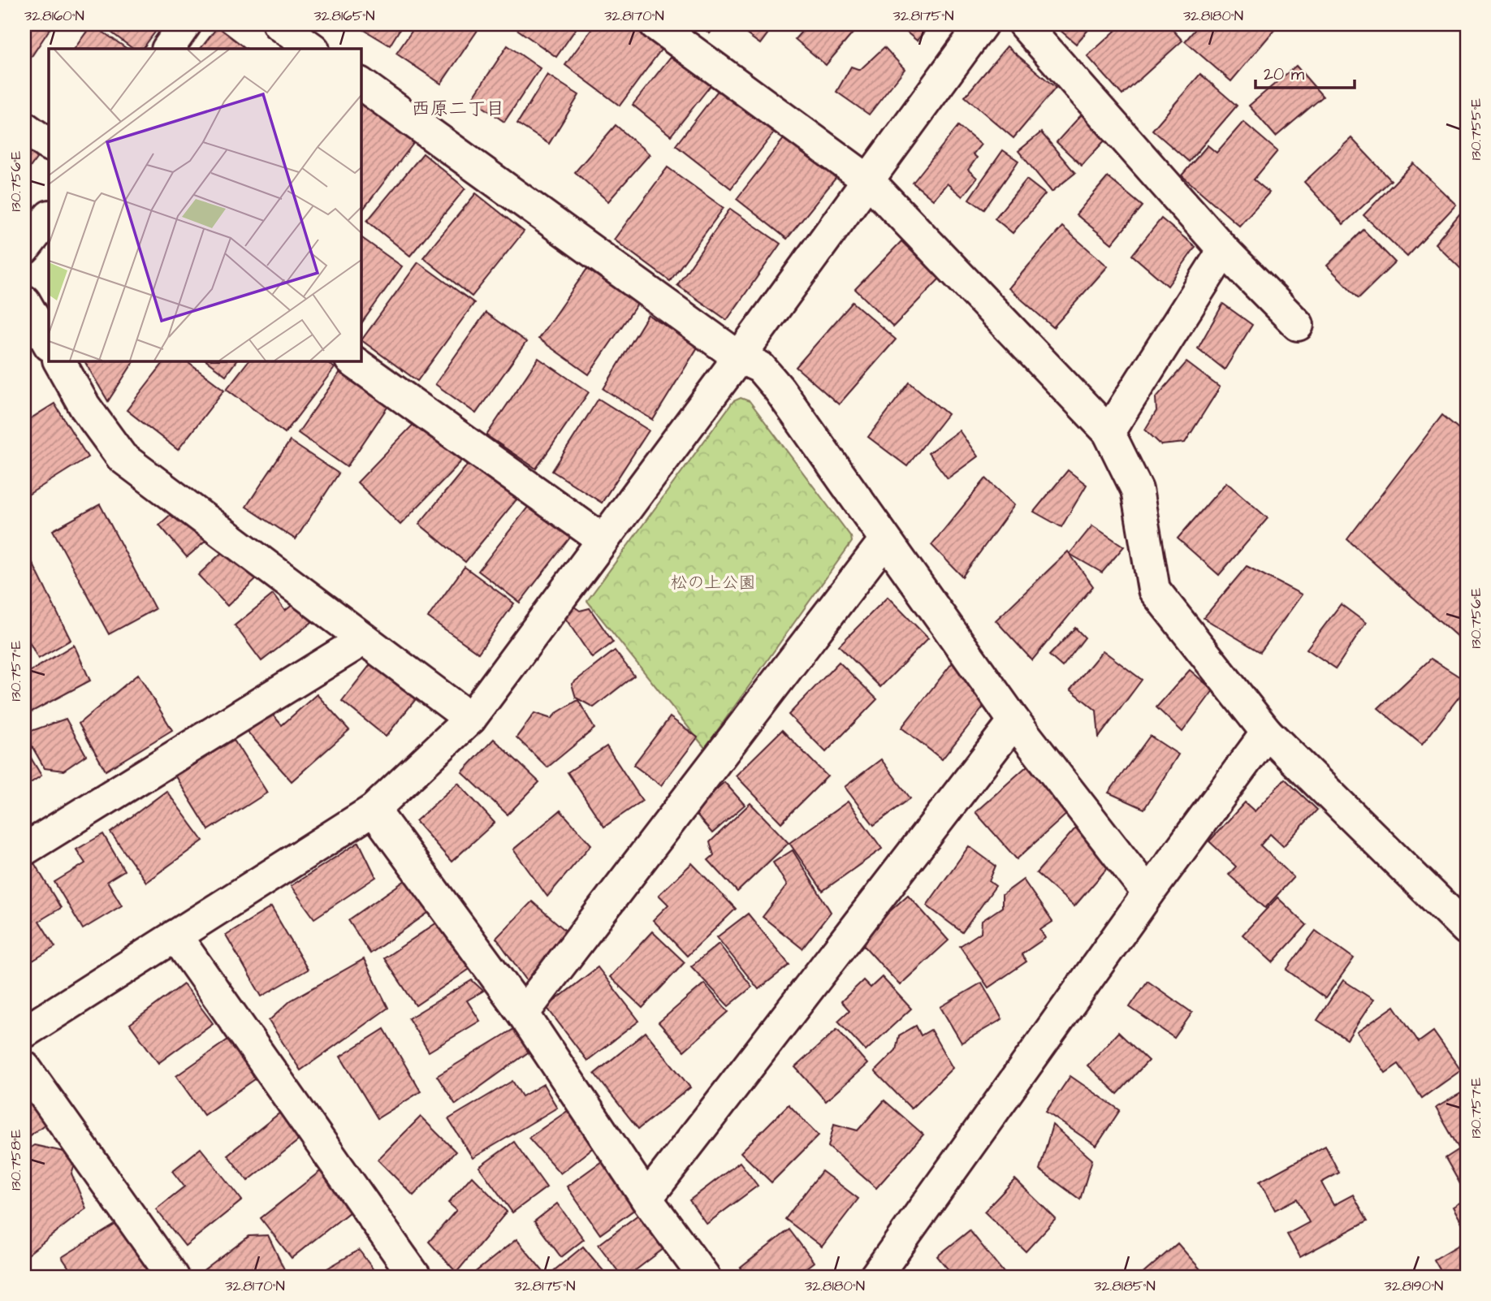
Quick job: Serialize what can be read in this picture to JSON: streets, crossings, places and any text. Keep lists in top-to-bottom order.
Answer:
{
  "districts": ["西原二丁目"],
  "parks": ["松の上公園"],
  "scale_bar": "20 m",
  "coordinates": [
    "32.8160°N",
    "32.8165°N",
    "32.8170°N",
    "32.8175°N",
    "32.8180°N",
    "130.755°E",
    "130.756°E",
    "130.757°E",
    "130.758°E",
    "32.8185°N",
    "32.8190°N"
  ]
}
